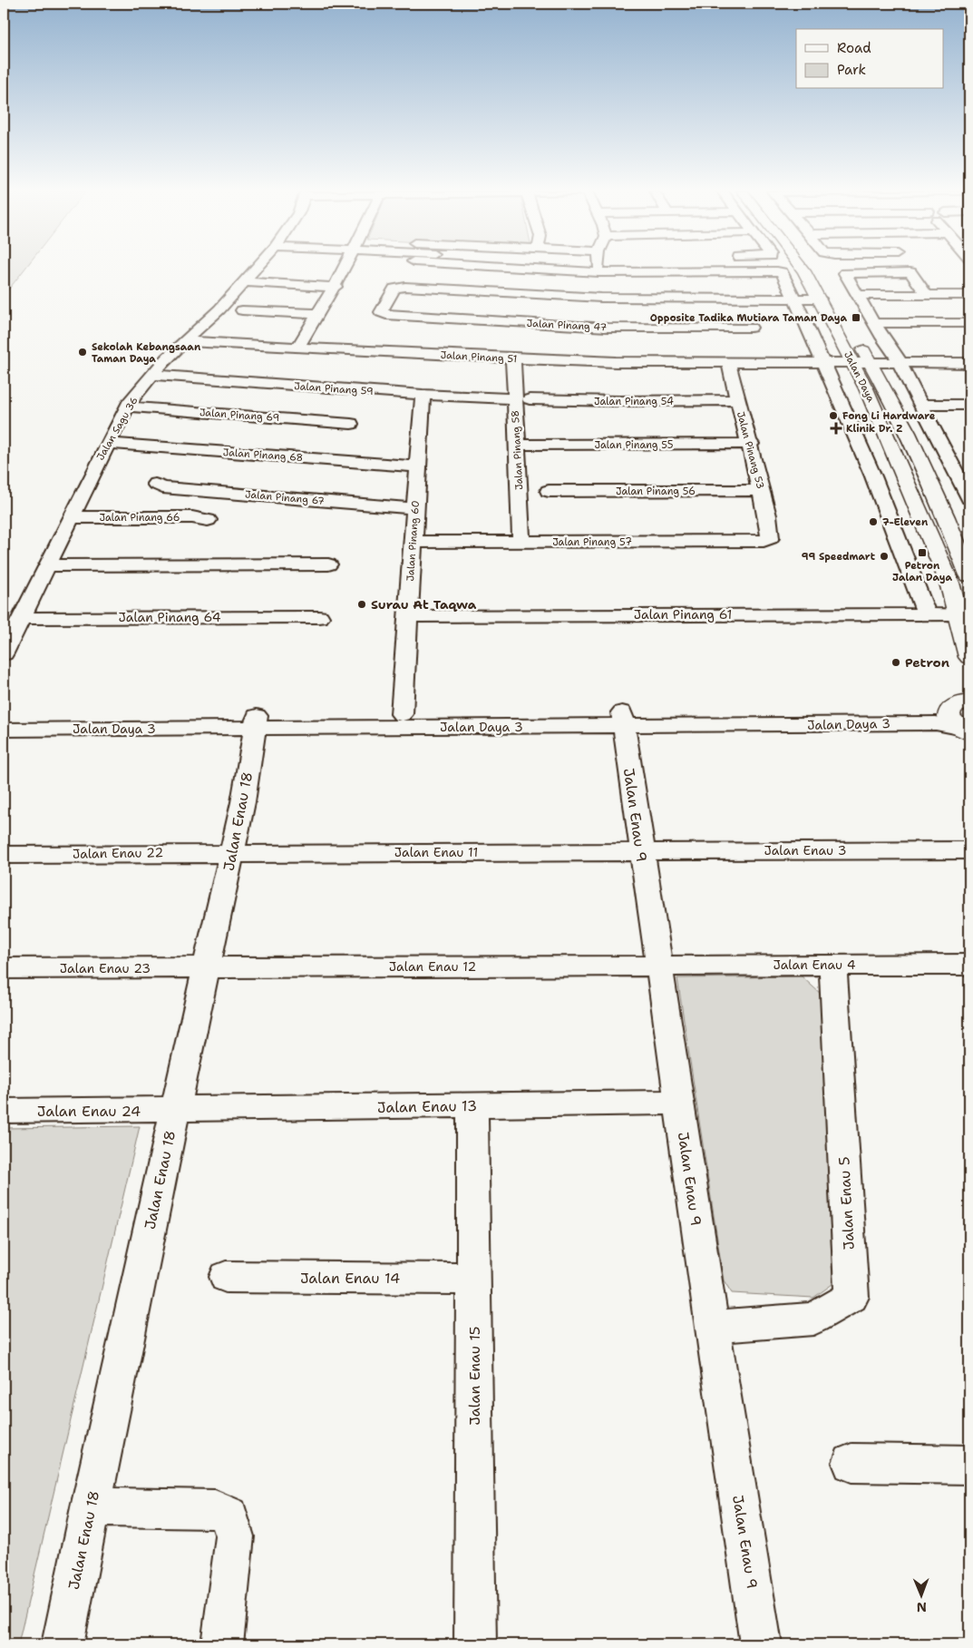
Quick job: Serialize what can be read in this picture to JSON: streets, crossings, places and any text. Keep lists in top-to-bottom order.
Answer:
{
  "streets": {
    "main road": ["Jalan Daya"],
    "street": [
      "Jalan Pinang 47",
      "Jalan Pinang 51",
      "Jalan Pinang 59",
      "Jalan Pinang 54",
      "Jalan Pinang 69",
      "Jalan Sagu 36",
      "Jalan Pinang 55",
      "Jalan Pinang 58",
      "Jalan Pinang 53",
      "Jalan Pinang 68",
      "Jalan Pinang 56",
      "Jalan Pinang 67",
      "Jalan Pinang 66",
      "Jalan Pinang 60",
      "Jalan Pinang 57",
      "Jalan Pinang 61",
      "Jalan Pinang 64",
      "Jalan Daya 3",
      "Jalan Enau 9",
      "Jalan Enau 18",
      "Jalan Enau 3",
      "Jalan Enau 11",
      "Jalan Enau 22",
      "Jalan Enau 4",
      "Jalan Enau 12",
      "Jalan Enau 23",
      "Jalan Enau 13",
      "Jalan Enau 24",
      "Jalan Enau 5",
      "Jalan Enau 14",
      "Jalan Enau 15"
    ]
  },
  "crossings": [
    ["Jalan Pinang 51", "Jalan Daya"],
    ["Jalan Pinang 51", "Jalan Sagu 36"],
    ["Jalan Pinang 51", "Jalan Pinang 58"],
    ["Jalan Pinang 51", "Jalan Pinang 53"],
    ["Jalan Daya", "Jalan Pinang 61"],
    ["Jalan Pinang 59", "Jalan Pinang 54"],
    ["Jalan Pinang 59", "Jalan Sagu 36"],
    ["Jalan Pinang 59", "Jalan Pinang 58"],
    ["Jalan Pinang 59", "Jalan Pinang 60"],
    ["Jalan Pinang 54", "Jalan Pinang 58"],
    ["Jalan Pinang 54", "Jalan Pinang 53"],
    ["Jalan Pinang 69", "Jalan Sagu 36"],
    ["Jalan Sagu 36", "Jalan Pinang 68"],
    ["Jalan Sagu 36", "Jalan Pinang 66"],
    ["Jalan Sagu 36", "Jalan Pinang 64"],
    ["Jalan Pinang 55", "Jalan Pinang 58"],
    ["Jalan Pinang 55", "Jalan Pinang 53"],
    ["Jalan Pinang 58", "Jalan Pinang 57"],
    ["Jalan Pinang 53", "Jalan Pinang 56"],
    ["Jalan Pinang 53", "Jalan Pinang 57"],
    ["Jalan Pinang 68", "Jalan Pinang 60"],
    ["Jalan Pinang 67", "Jalan Pinang 60"],
    ["Jalan Pinang 60", "Jalan Pinang 57"],
    ["Jalan Pinang 60", "Jalan Pinang 61"],
    ["Jalan Pinang 60", "Jalan Daya 3"],
    ["Jalan Daya 3", "Jalan Enau 9"],
    ["Jalan Daya 3", "Jalan Enau 18"],
    ["Jalan Enau 9", "Jalan Enau 3"],
    ["Jalan Enau 9", "Jalan Enau 11"],
    ["Jalan Enau 9", "Jalan Enau 4"],
    ["Jalan Enau 9", "Jalan Enau 12"],
    ["Jalan Enau 9", "Jalan Enau 13"],
    ["Jalan Enau 9", "Jalan Enau 5"],
    ["Jalan Enau 18", "Jalan Enau 11"],
    ["Jalan Enau 18", "Jalan Enau 22"],
    ["Jalan Enau 18", "Jalan Enau 12"],
    ["Jalan Enau 18", "Jalan Enau 23"],
    ["Jalan Enau 18", "Jalan Enau 13"],
    ["Jalan Enau 18", "Jalan Enau 24"],
    ["Jalan Enau 3", "Jalan Enau 11"],
    ["Jalan Enau 11", "Jalan Enau 22"],
    ["Jalan Enau 4", "Jalan Enau 12"],
    ["Jalan Enau 4", "Jalan Enau 5"],
    ["Jalan Enau 12", "Jalan Enau 23"],
    ["Jalan Enau 13", "Jalan Enau 24"],
    ["Jalan Enau 13", "Jalan Enau 15"],
    ["Jalan Enau 14", "Jalan Enau 15"]
  ],
  "places": {
    "transit": ["Opposite Tadika Mutiara Taman Daya", "Petron Jalan Daya"],
    "other": [
      "Sekolah Kebangsaan Taman Daya",
      "Fong Li Hardware",
      "7-Eleven",
      "99 Speedmart",
      "Surau At Taqwa",
      "Petron"
    ],
    "health": ["Klinik Dr. Z"]
  },
  "legend": ["Road", "Park"],
  "north": "bottom"
}
